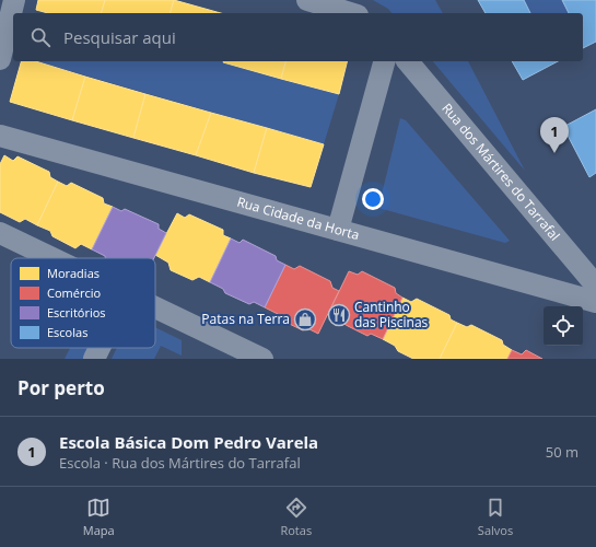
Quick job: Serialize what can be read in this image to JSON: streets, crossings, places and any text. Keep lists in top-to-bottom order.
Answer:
{
  "streets": {
    "street": ["Rua dos Mártires do Tarrafal", "Rua Cidade da Horta"]
  },
  "places": {
    "restaurant": ["Cantinho das Piscinas"],
    "shop": ["Patas na Terra"]
  },
  "legend": [
    "Moradias",
    "Comércio",
    "Escritórios",
    "Escolas"
  ],
  "page": {
    "search": "Pesquisar aqui",
    "pins": "1",
    "heading": "Por perto",
    "list": [
      {
        "mark": "1",
        "name": "Escola Básica Dom Pedro Varela",
        "note": "Escola · Rua dos Mártires do Tarrafal",
        "value": "50 m"
      }
    ],
    "nav": ["Mapa", "Rotas", "Salvos"]
  }
}
